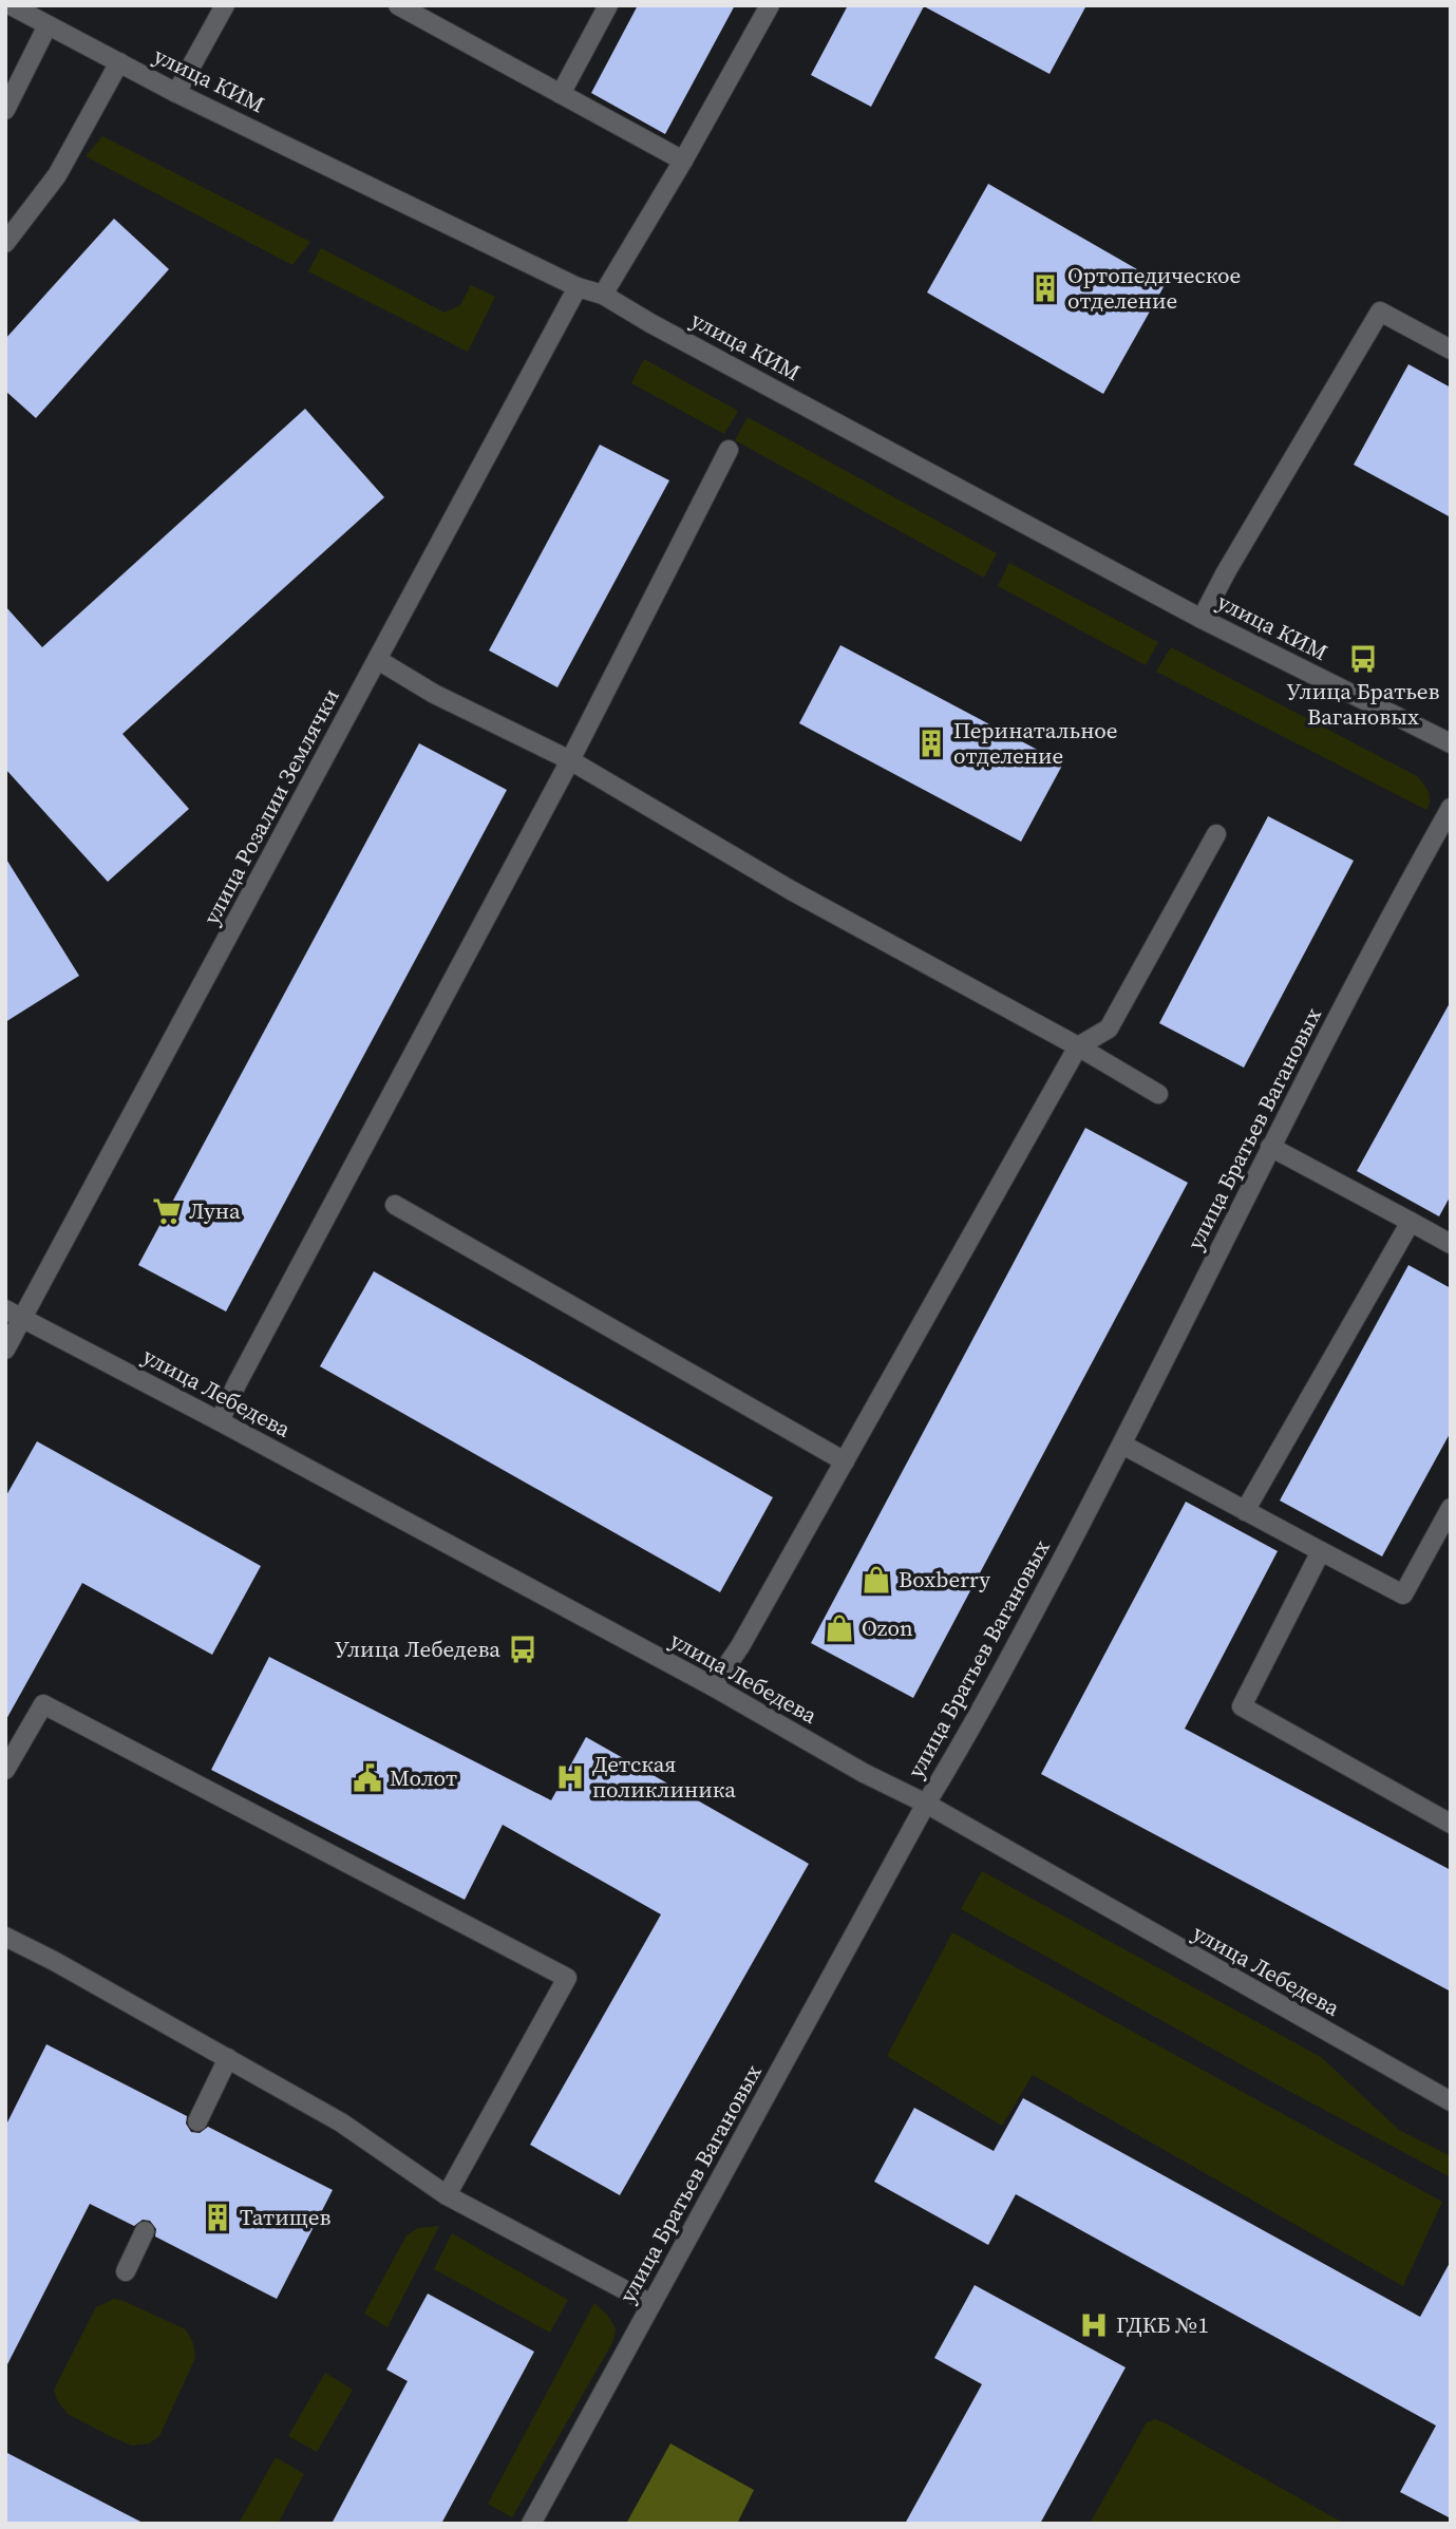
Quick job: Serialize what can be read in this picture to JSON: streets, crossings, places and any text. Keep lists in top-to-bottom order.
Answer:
{
  "streets": {
    "street": [
      "улица КИМ",
      "улица Розалии Землячки",
      "улица Братьев Вагановых",
      "улица Лебедева"
    ]
  },
  "crossings": [
    ["улица КИМ", "улица Розалии Землячки"],
    ["улица Розалии Землячки", "улица Лебедева"],
    ["улица Братьев Вагановых", "улица Лебедева"]
  ],
  "places": {
    "building": ["Ортопедическое отделение", "Перинатальное отделение", "Татищев"],
    "bus stop": ["Улица Братьев Вагановых", "Улица Лебедева"],
    "supermarket": ["Луна"],
    "shop": ["Boxberry", "Ozon"],
    "hospital": ["Детская поликлиника", "ГДКБ №1"],
    "public building": ["Молот"]
  }
}
